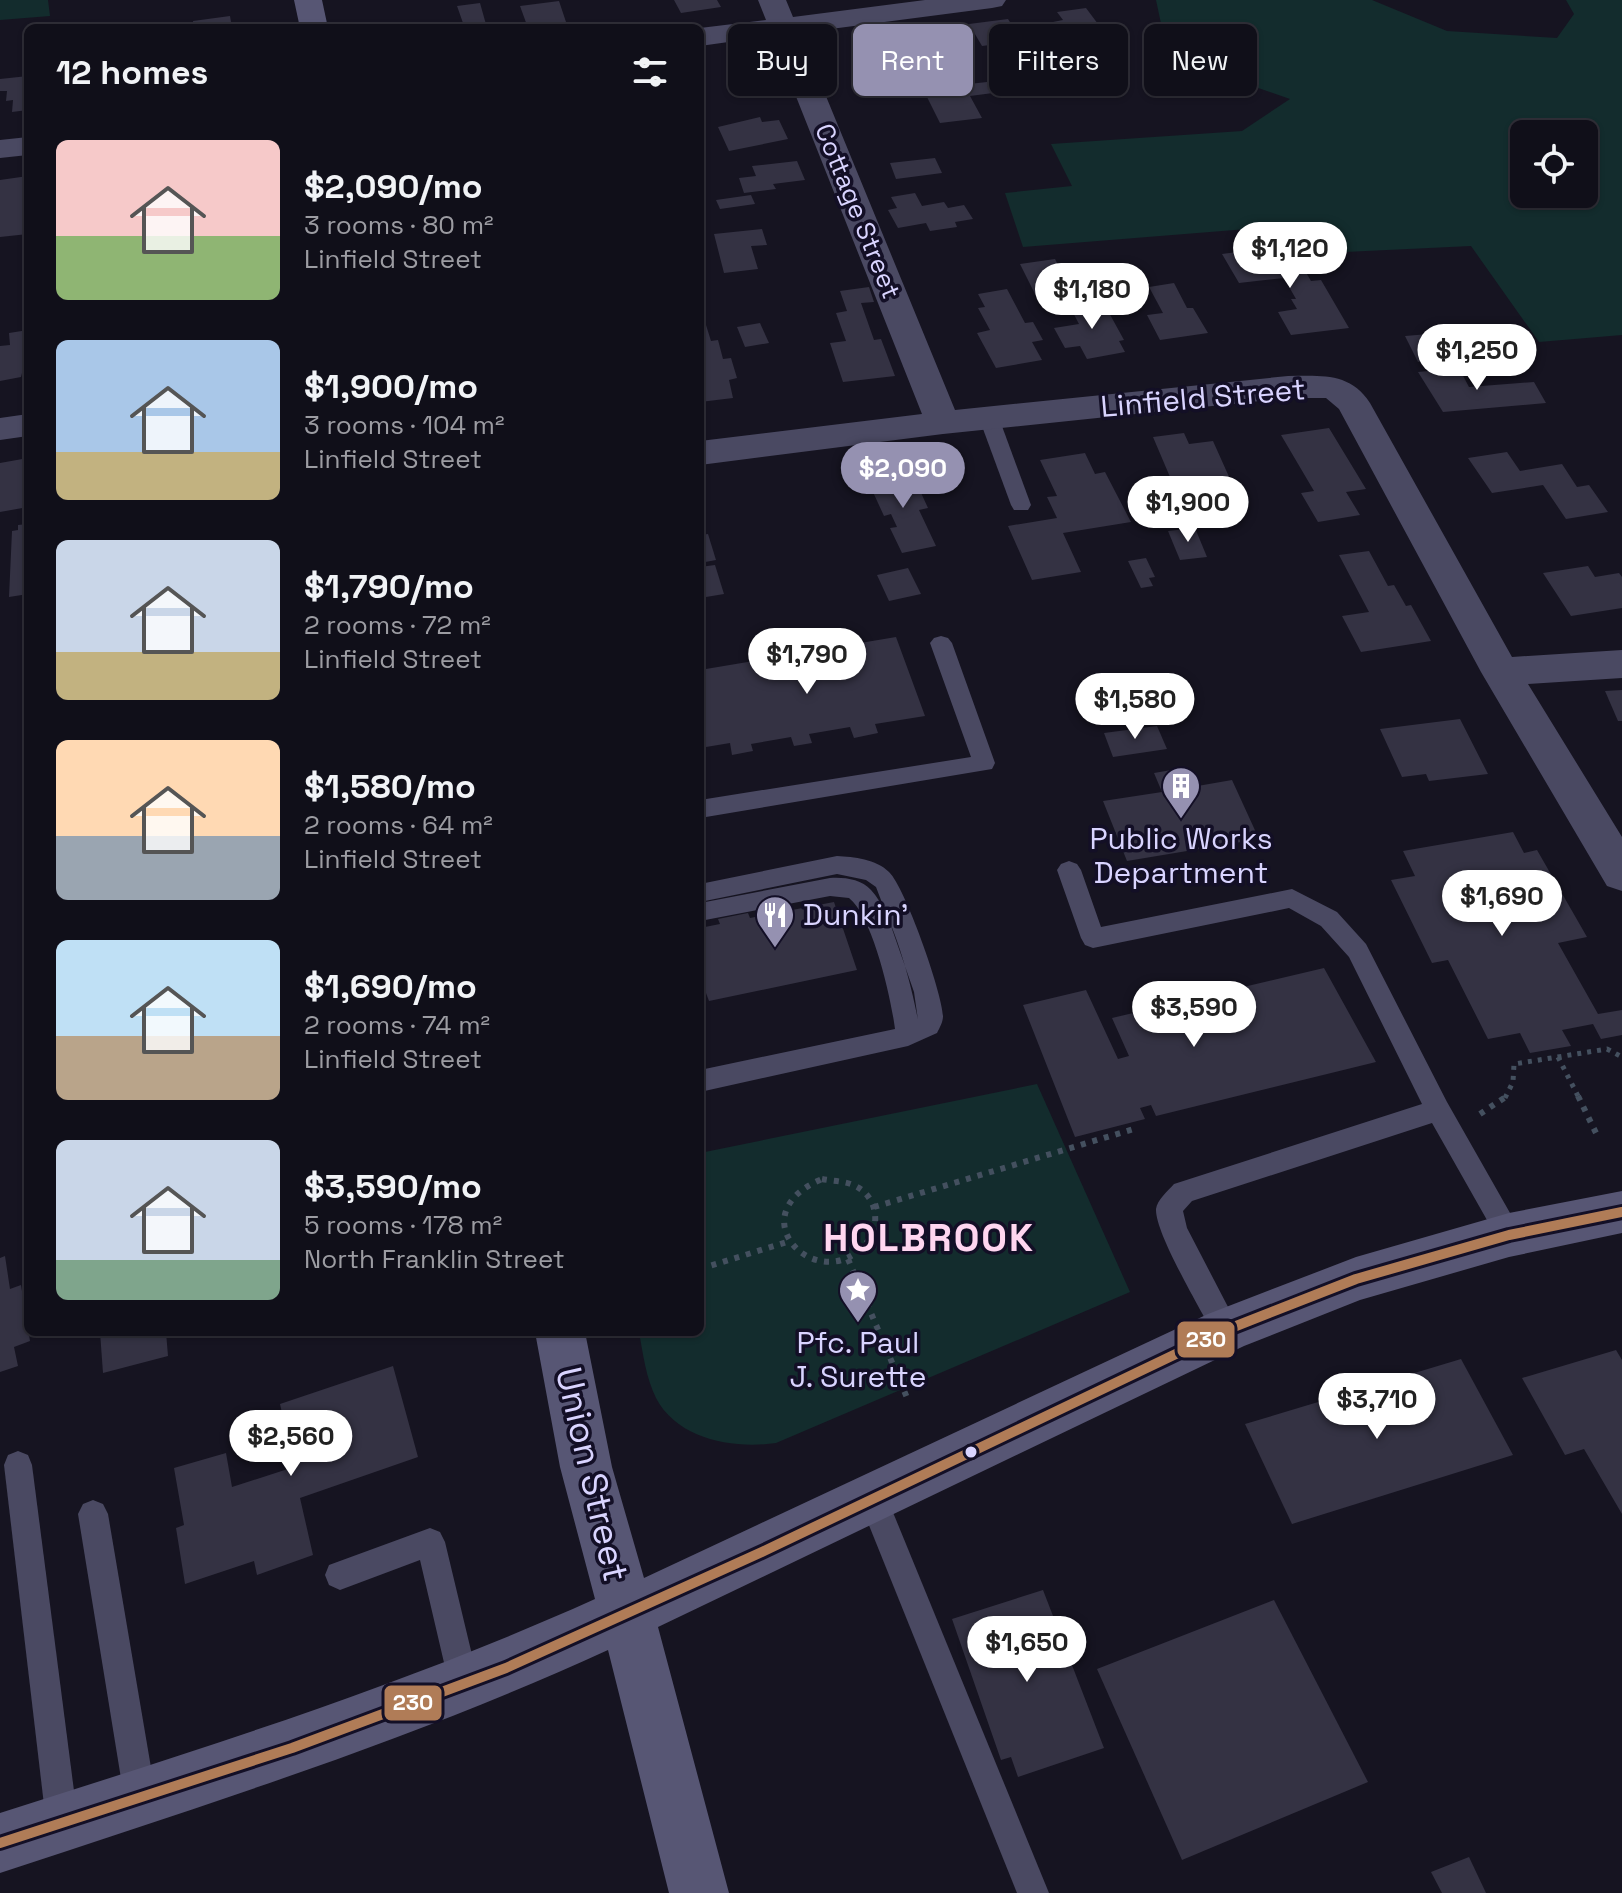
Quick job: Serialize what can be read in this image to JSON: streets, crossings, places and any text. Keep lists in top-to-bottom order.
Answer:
{
  "streets": {
    "main road": ["Union Street"],
    "street": ["Cottage Street", "Linfield Street"]
  },
  "crossings": [
    ["Cottage Street", "Linfield Street"]
  ],
  "districts": ["HOLBROOK"],
  "places": {
    "building": ["Public Works Department"],
    "restaurant": ["Dunkin'"],
    "place": ["Pfc. Paul J. Surette"]
  },
  "lines": ["transit line 230"],
  "page": {
    "chip": [
      "Buy",
      "Rent",
      "Filters",
      "New"
    ],
    "heading": "12 homes",
    "list": [
      {
        "name": "$2,090/mo",
        "note": "3 rooms · 80 m² · Linfield Street"
      },
      {
        "name": "$1,900/mo",
        "note": "3 rooms · 104 m² · Linfield Street"
      },
      {
        "name": "$1,790/mo",
        "note": "2 rooms · 72 m² · Linfield Street"
      },
      {
        "name": "$1,580/mo",
        "note": "2 rooms · 64 m² · Linfield Street"
      },
      {
        "name": "$1,690/mo",
        "note": "2 rooms · 74 m² · Linfield Street"
      },
      {
        "name": "$3,590/mo",
        "note": "5 rooms · 178 m² · North Franklin Street"
      }
    ],
    "price": [
      "$1,120",
      "$1,180",
      "$1,250",
      "$2,090",
      "$1,900",
      "$1,790",
      "$1,580",
      "$1,690",
      "$3,590",
      "$3,710",
      "$2,560",
      "$1,650"
    ]
  }
}
